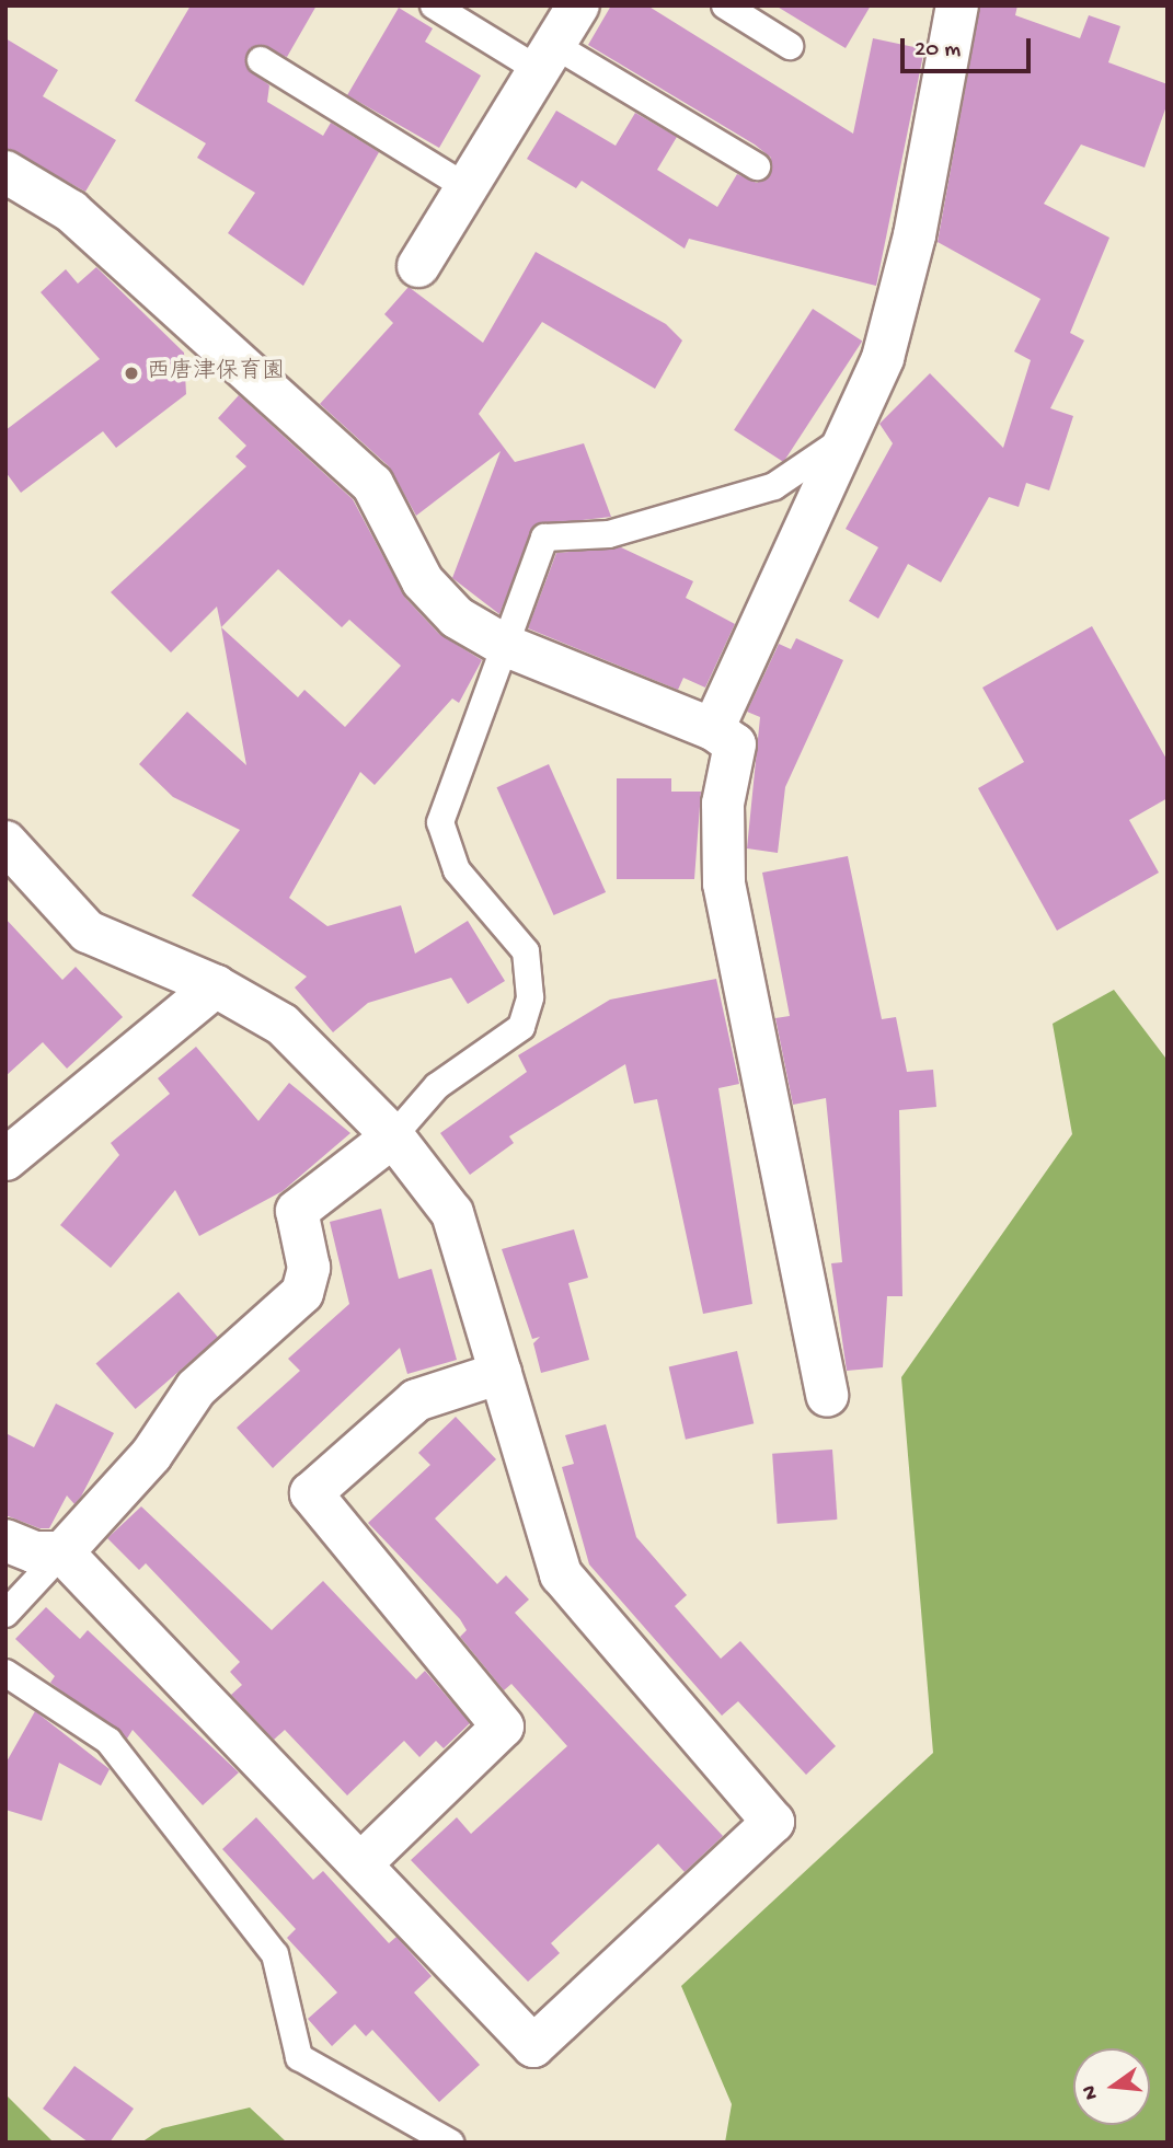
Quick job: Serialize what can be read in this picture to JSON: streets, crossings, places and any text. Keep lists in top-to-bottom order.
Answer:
{
  "places": ["西唐津保育園"],
  "scale_bar": "20 m",
  "north": "left"
}
